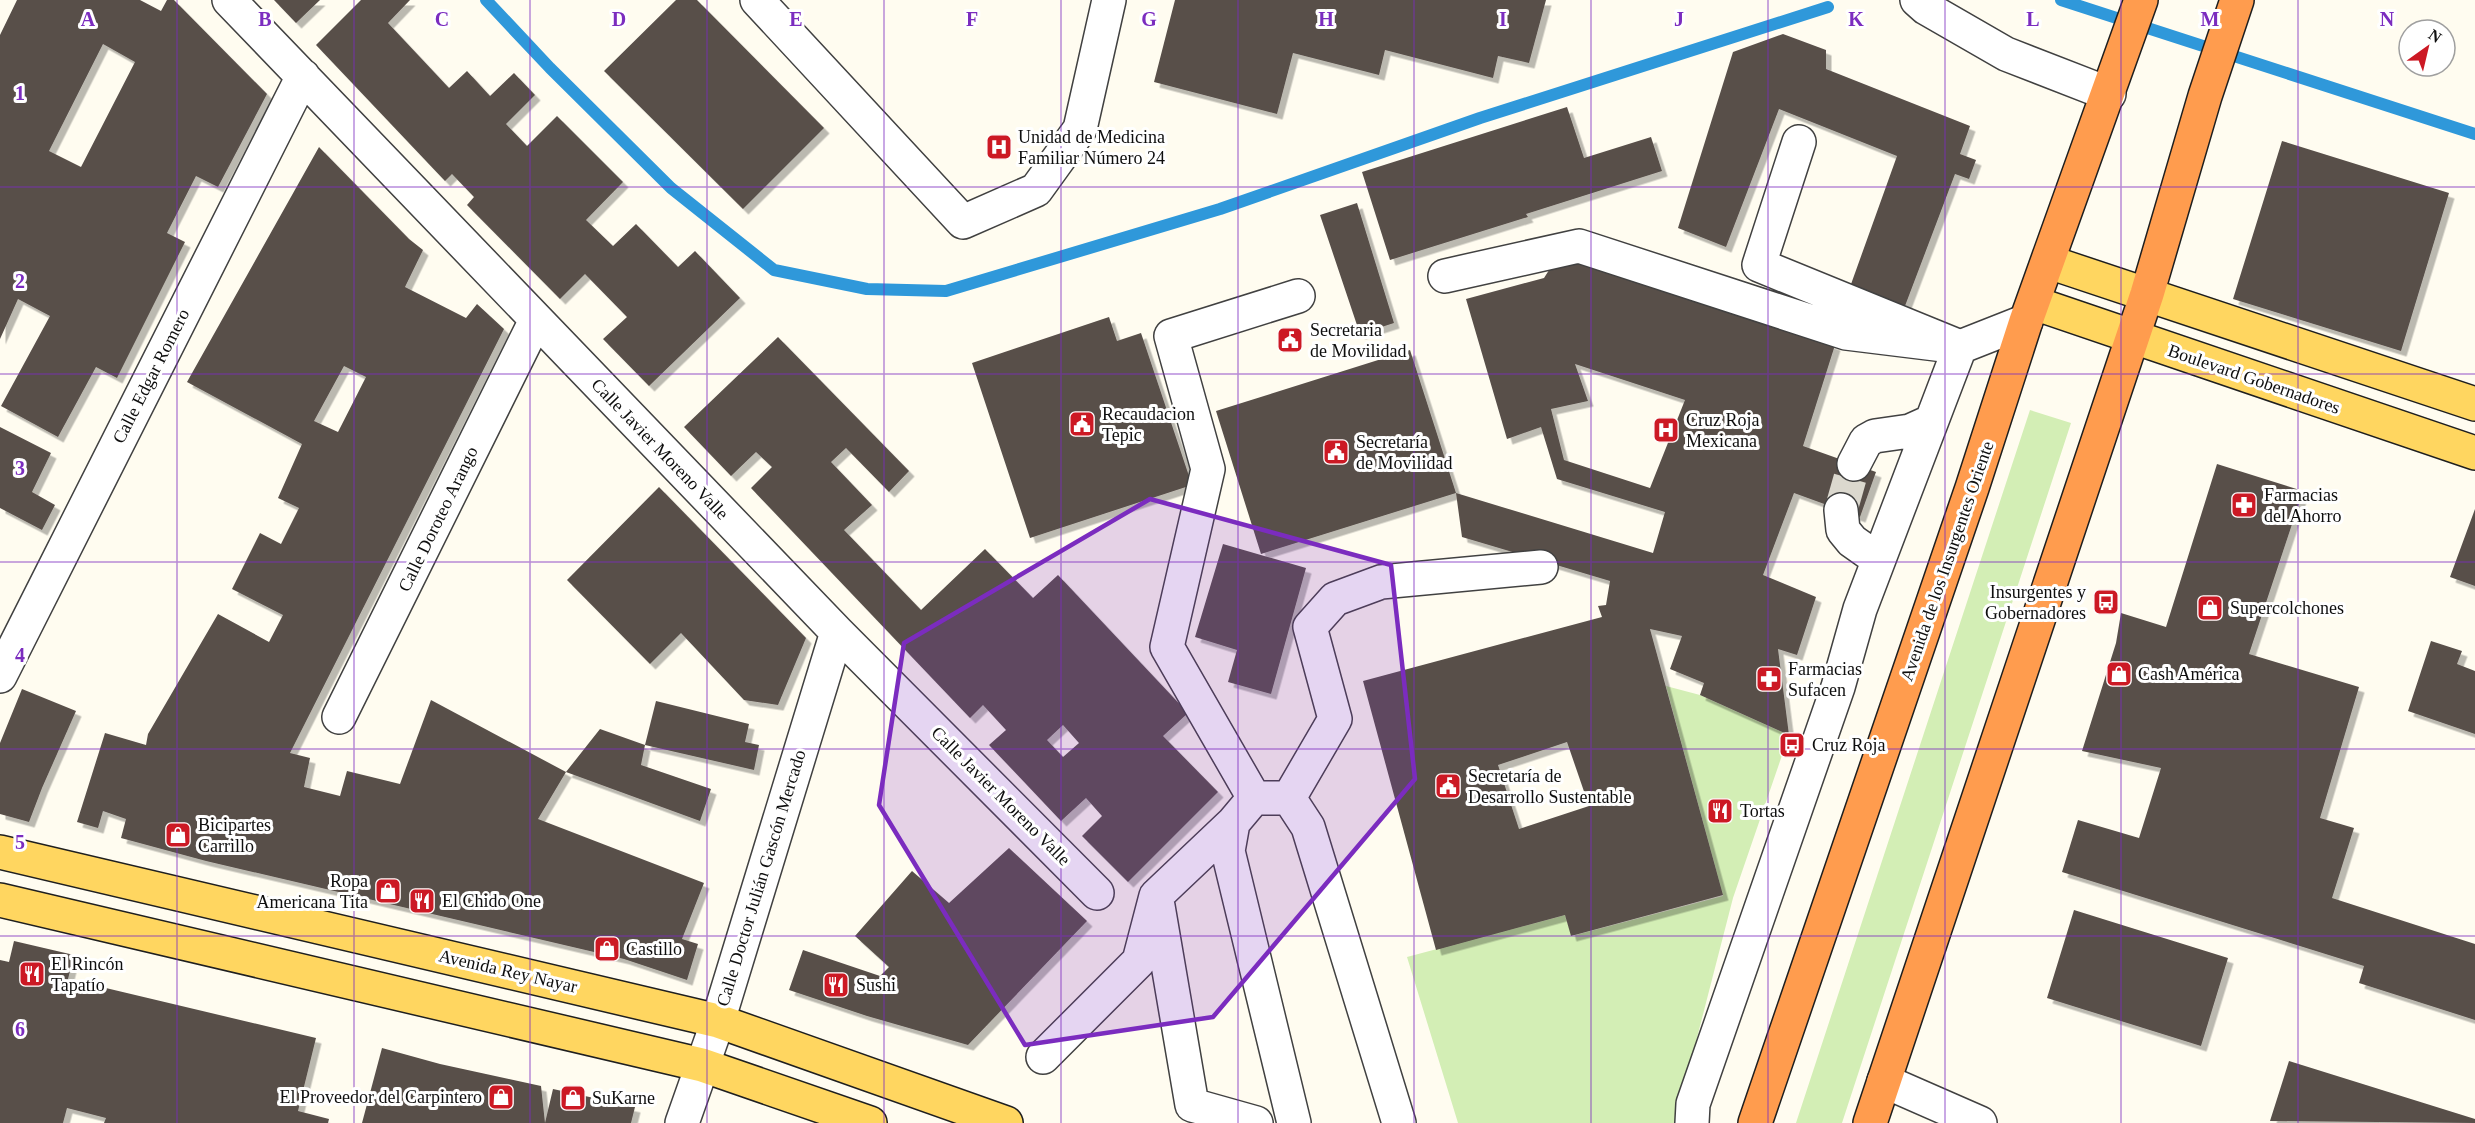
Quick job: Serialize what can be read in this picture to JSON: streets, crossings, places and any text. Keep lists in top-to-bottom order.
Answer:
{
  "streets": {
    "highway": ["Avenida de los Insurgentes Oriente"],
    "main road": ["Boulevard Gobernadores", "Avenida Rey Nayar"],
    "street": [
      "Calle Edgar Romero",
      "Calle Javier Moreno Valle",
      "Calle Doroteo Arango",
      "Calle Doctor Julián Gascón Mercado"
    ]
  },
  "crossings": [
    ["Calle Edgar Romero", "Calle Javier Moreno Valle"],
    ["Boulevard Gobernadores", "Avenida de los Insurgentes Oriente"],
    ["Calle Javier Moreno Valle", "Calle Doroteo Arango"],
    ["Calle Javier Moreno Valle", "Calle Doctor Julián Gascón Mercado"],
    ["Calle Doctor Julián Gascón Mercado", "Avenida Rey Nayar"]
  ],
  "places": {
    "hospital": ["Unidad de Medicina Familiar Número 24", "Cruz Roja Mexicana"],
    "public building": [
      "Secretaria de Movilidad",
      "Recaudacion Tepic",
      "Secretaría de Movilidad",
      "Secretaría de Desarrollo Sustentable"
    ],
    "pharmacy": ["Farmacias del Ahorro", "Farmacias Sufacen"],
    "bus stop": ["Insurgentes y Gobernadores", "Cruz Roja"],
    "shop": [
      "Supercolchones",
      "Cash América",
      "Bicipartes Carrillo",
      "Ropa Americana Tita",
      "Castillo",
      "El Proveedor del Carpintero",
      "SuKarne"
    ],
    "restaurant": [
      "Tortas",
      "El Chido One",
      "El Rincón Tapatío",
      "Sushi"
    ]
  },
  "north": "top right",
  "grid": {
    "columns": [
      "A",
      "B",
      "C",
      "D",
      "E",
      "F",
      "G",
      "H",
      "I",
      "J",
      "K",
      "L",
      "M",
      "N"
    ],
    "rows": [
      "1",
      "2",
      "3",
      "4",
      "5",
      "6"
    ]
  }
}
